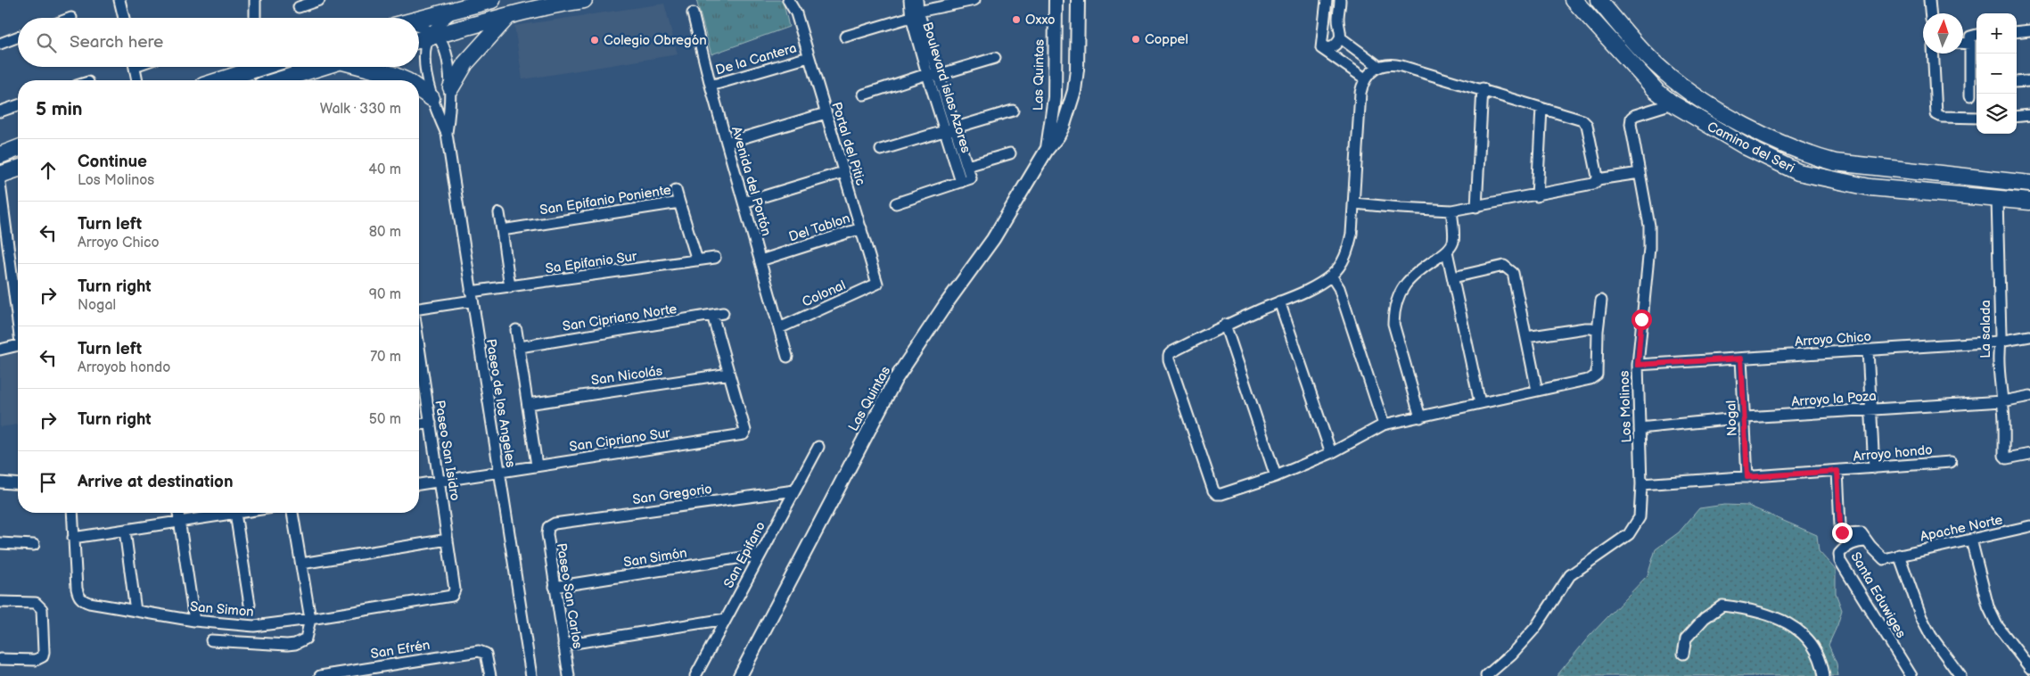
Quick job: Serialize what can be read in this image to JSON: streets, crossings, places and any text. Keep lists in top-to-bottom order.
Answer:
{
  "streets": {
    "main road": ["Camino del Seri"],
    "street": [
      "De la Cantera",
      "Las Quintas",
      "Boulevard islas Azores",
      "Portal del Pitic",
      "Avenida del Portón",
      "San Epifanio Poniente",
      "Del Tablon",
      "Sa Epifanio Sur",
      "Colonal",
      "San Cipriano Norte",
      "La salada",
      "Arroyo Chico",
      "San Nicolás",
      "Arroyo la Poza",
      "Paseo de los Angeles",
      "Los Molinos",
      "Nogal",
      "San Cipriano Sur",
      "Paseo San Isidro",
      "Arroyo hondo",
      "San Gregorio",
      "Apache Norte",
      "San Epifano",
      "San Simón",
      "Santa Eduwiges",
      "Paseo San Carlos",
      "San Simon",
      "San Efrén"
    ]
  },
  "crossings": [
    ["De la Cantera", "Portal del Pitic"],
    ["De la Cantera", "Avenida del Portón"],
    ["Portal del Pitic", "Del Tablon"],
    ["Portal del Pitic", "Colonal"],
    ["Camino del Seri", "La salada"],
    ["Camino del Seri", "Los Molinos"],
    ["Avenida del Portón", "Del Tablon"],
    ["Avenida del Portón", "Colonal"],
    ["San Epifanio Poniente", "Sa Epifanio Sur"],
    ["Sa Epifanio Sur", "Paseo de los Angeles"],
    ["La salada", "Arroyo Chico"],
    ["La salada", "Arroyo la Poza"],
    ["Arroyo Chico", "Los Molinos"],
    ["Arroyo Chico", "Nogal"],
    ["San Nicolás", "San Cipriano Sur"],
    ["Arroyo la Poza", "Los Molinos"],
    ["Arroyo la Poza", "Nogal"],
    ["Paseo de los Angeles", "San Cipriano Sur"],
    ["Los Molinos", "Arroyo hondo"],
    ["Nogal", "Arroyo hondo"],
    ["San Cipriano Sur", "Paseo San Isidro"],
    ["Paseo San Isidro", "San Simon"],
    ["San Gregorio", "San Epifano"],
    ["San Gregorio", "Paseo San Carlos"],
    ["Apache Norte", "Santa Eduwiges"],
    ["San Epifano", "San Simón"],
    ["San Simón", "Paseo San Carlos"]
  ],
  "places": ["Oxxo", "Coppel", "Colegio Obregón"],
  "north": "top",
  "page": {
    "map_buttons": ["+", "−"],
    "search": "Search here",
    "heading": ["5 min", "Walk · 330 m"],
    "list": [
      ["Continue", "Los Molinos", "40 m"],
      ["Turn left", "Arroyo Chico", "80 m"],
      ["Turn right", "Nogal", "90 m"],
      ["Turn left", "Arroyob hondo", "70 m"],
      ["Turn right", "50 m"],
      "Arrive at destination"
    ]
  }
}
